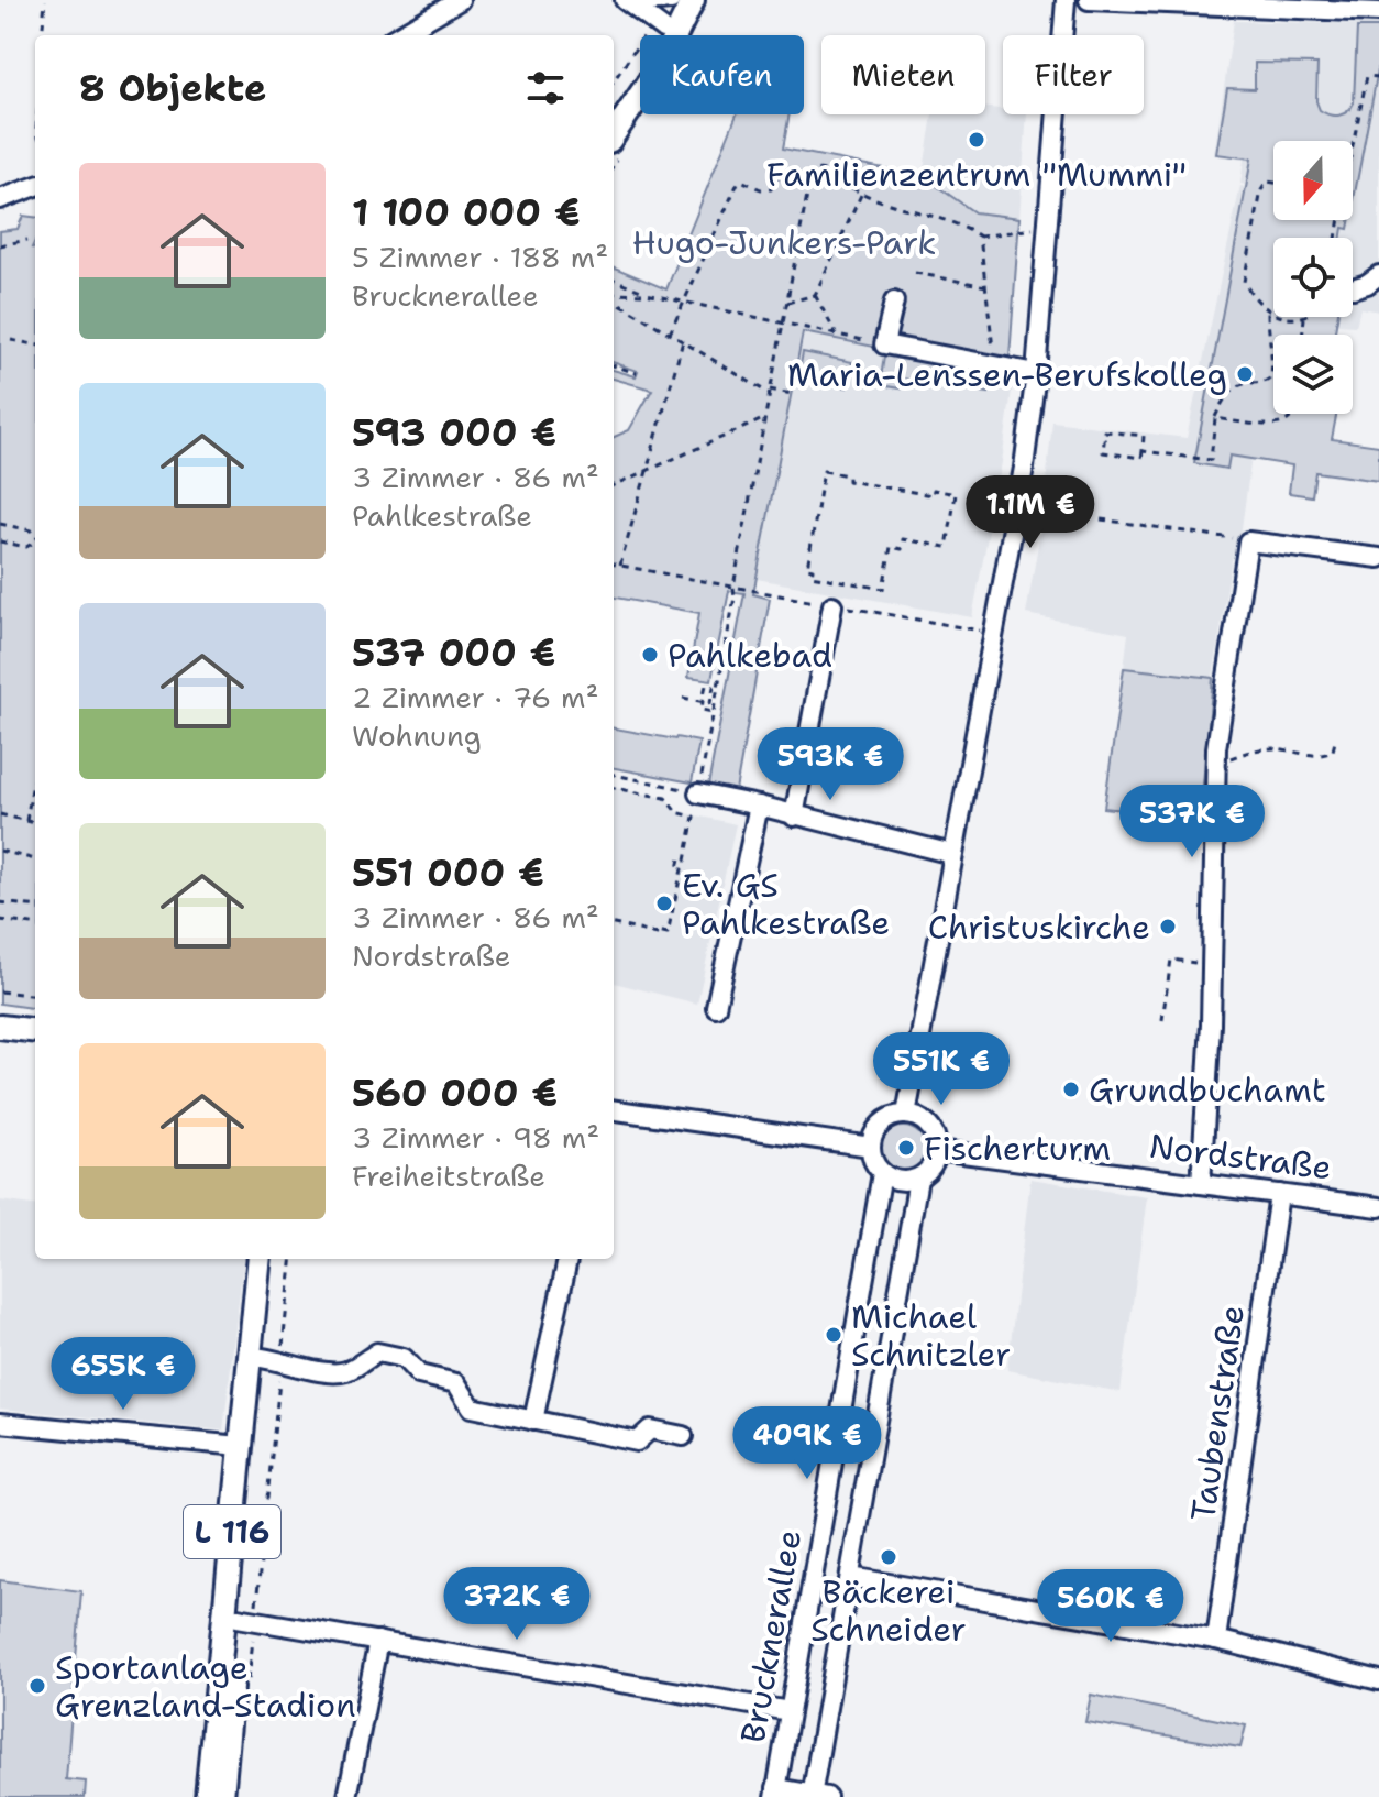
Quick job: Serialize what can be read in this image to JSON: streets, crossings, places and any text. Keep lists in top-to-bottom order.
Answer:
{
  "streets": {
    "main road": ["L 116"],
    "street": ["Nordstraße", "Taubenstraße", "Brucknerallee"]
  },
  "crossings": [
    ["Nordstraße", "Taubenstraße"],
    ["Nordstraße", "Brucknerallee"]
  ],
  "parks": ["Hugo-Junkers-Park"],
  "places": [
    "Familienzentrum \"Mummi\"",
    "Maria-Lenssen-Berufskolleg",
    "Pahlkebad",
    "Ev. GS Pahlkestraße",
    "Christuskirche",
    "Grundbuchamt",
    "Fischerturm",
    "Michael Schnitzler",
    "Bäckerei Schneider",
    "Sportanlage Grenzland-Stadion"
  ],
  "north": "bottom",
  "page": {
    "chip": ["Kaufen", "Mieten", "Filter"],
    "heading": "8 Objekte",
    "list": [
      {
        "name": "1 100 000 €",
        "note": "5 Zimmer · 188 m² · Brucknerallee"
      },
      {
        "name": "593 000 €",
        "note": "3 Zimmer · 86 m² · Pahlkestraße"
      },
      {
        "name": "537 000 €",
        "note": "2 Zimmer · 76 m² · Wohnung"
      },
      {
        "name": "551 000 €",
        "note": "3 Zimmer · 86 m² · Nordstraße"
      },
      {
        "name": "560 000 €",
        "note": "3 Zimmer · 98 m² · Freiheitstraße"
      }
    ],
    "price": [
      "1.1M €",
      "593K €",
      "537K €",
      "551K €",
      "655K €",
      "409K €",
      "372K €",
      "560K €"
    ]
  }
}
